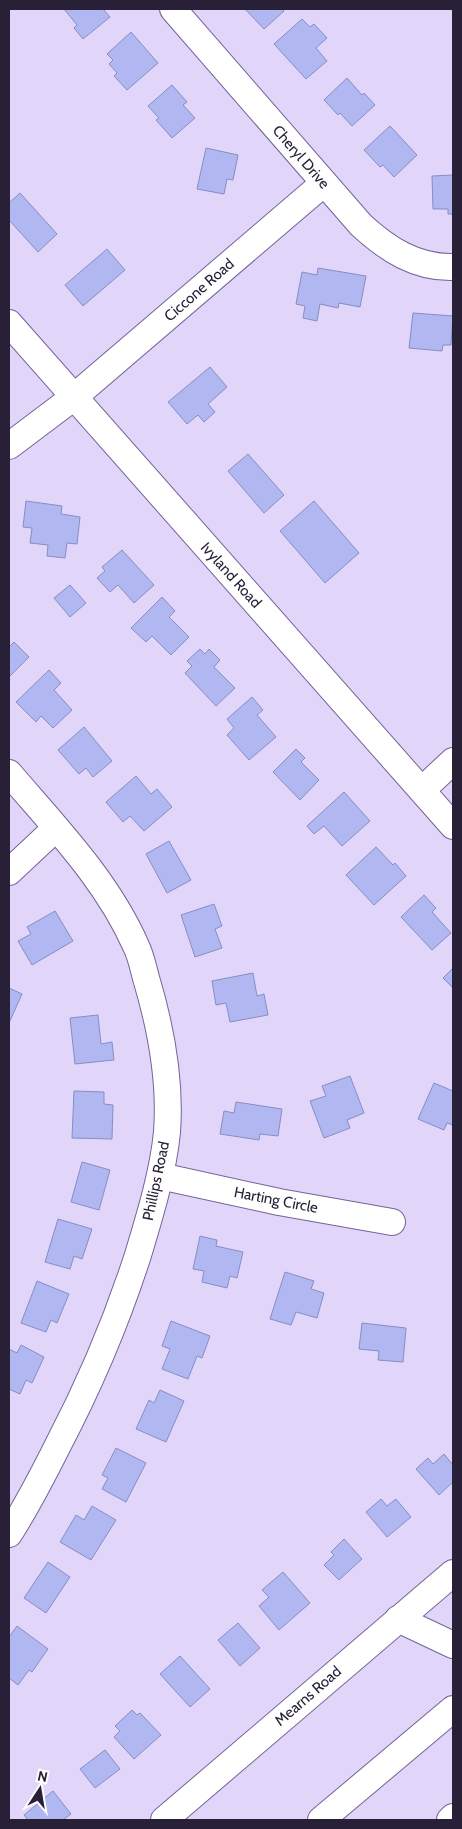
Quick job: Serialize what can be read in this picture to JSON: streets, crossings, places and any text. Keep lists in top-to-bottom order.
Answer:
{
  "streets": {
    "street": [
      "Cheryl Drive",
      "Ciccone Road",
      "Ivyland Road",
      "Phillips Road",
      "Harting Circle",
      "Mearns Road"
    ]
  },
  "crossings": [
    ["Cheryl Drive", "Ciccone Road"],
    ["Ciccone Road", "Ivyland Road"],
    ["Phillips Road", "Harting Circle"]
  ],
  "north": "top"
}
